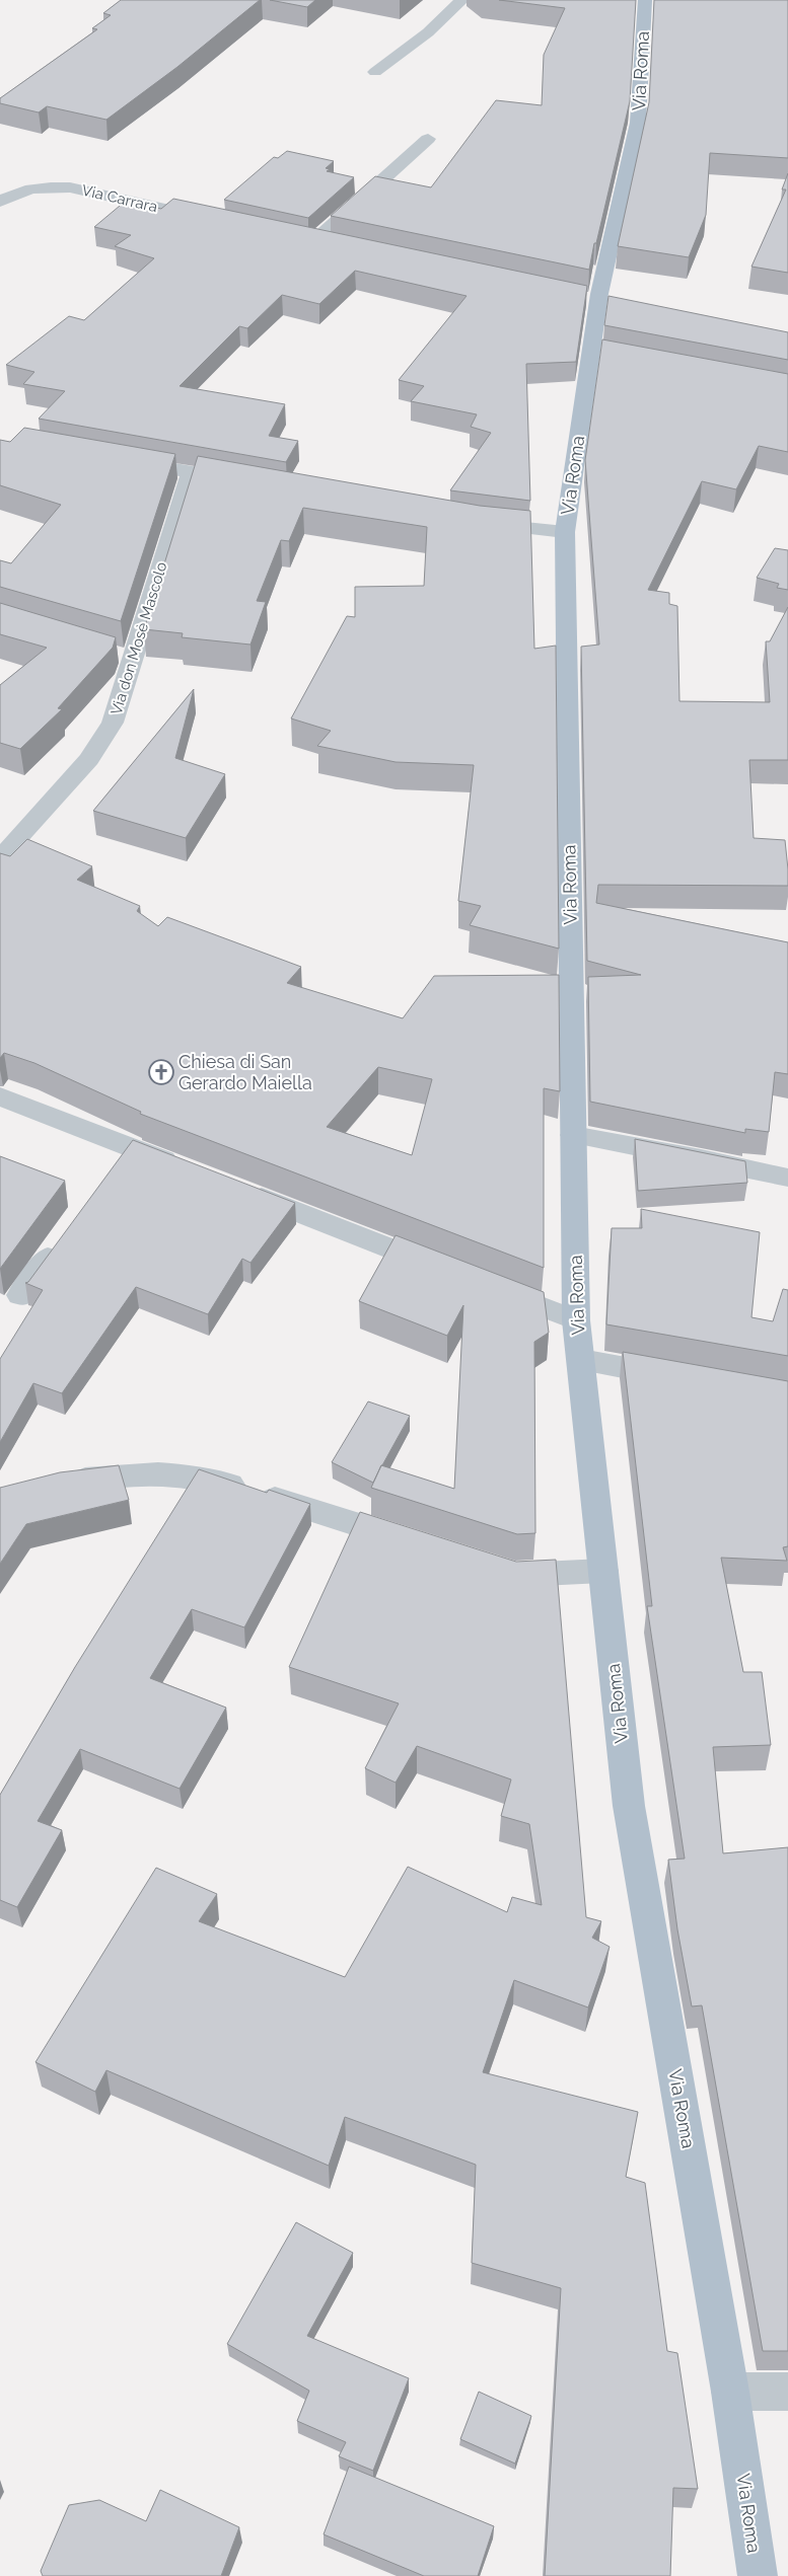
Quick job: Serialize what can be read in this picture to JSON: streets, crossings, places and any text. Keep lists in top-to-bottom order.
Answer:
{
  "streets": {
    "main road": ["Via Roma"],
    "street": ["Via Carrara", "Via don Mosè Mascolo"]
  },
  "places": {
    "church": ["Chiesa di San Gerardo Maiella"]
  }
}
